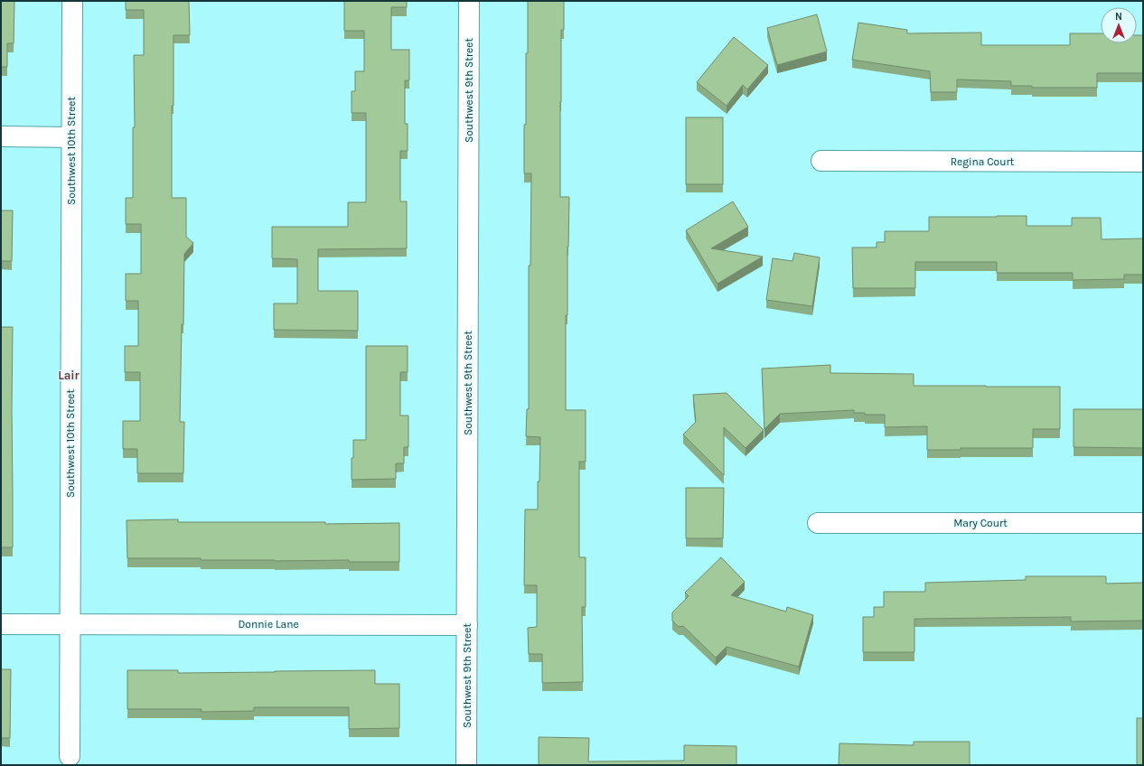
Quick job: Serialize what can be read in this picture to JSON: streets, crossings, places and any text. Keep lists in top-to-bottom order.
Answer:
{
  "streets": {
    "street": [
      "Southwest 9th Street",
      "Southwest 10th Street",
      "Regina Court",
      "Mary Court",
      "Donnie Lane"
    ]
  },
  "crossings": [
    ["Southwest 9th Street", "Donnie Lane"],
    ["Southwest 10th Street", "Donnie Lane"]
  ],
  "districts": ["Lair"],
  "north": "top"
}
